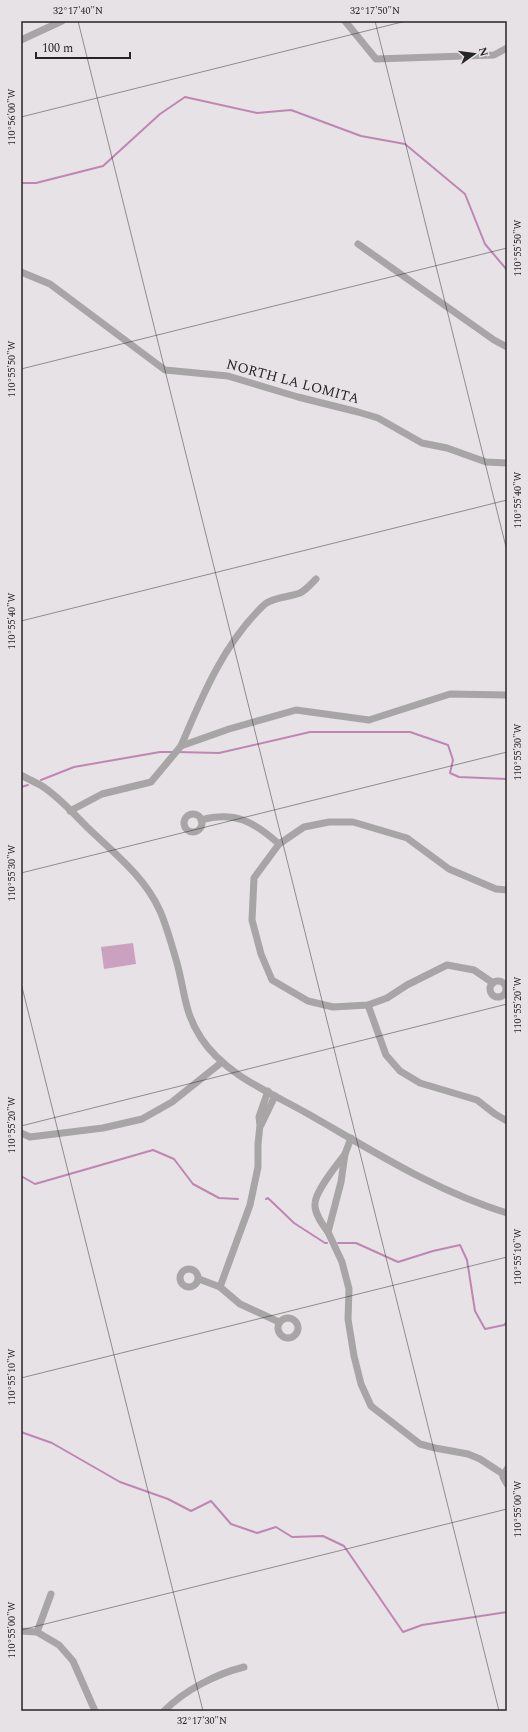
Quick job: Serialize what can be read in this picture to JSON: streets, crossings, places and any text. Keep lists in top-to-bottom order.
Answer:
{
  "streets": {
    "street": ["NORTH LA LOMITA"]
  },
  "scale_bar": "100 m",
  "north": "right",
  "coordinates": [
    "32°17'40\"N",
    "32°17'50\"N",
    "110°56'00\"W",
    "110°55'50\"W",
    "110°55'40\"W",
    "110°55'30\"W",
    "110°55'20\"W",
    "110°55'10\"W",
    "110°55'00\"W",
    "32°17'30\"N"
  ]
}
